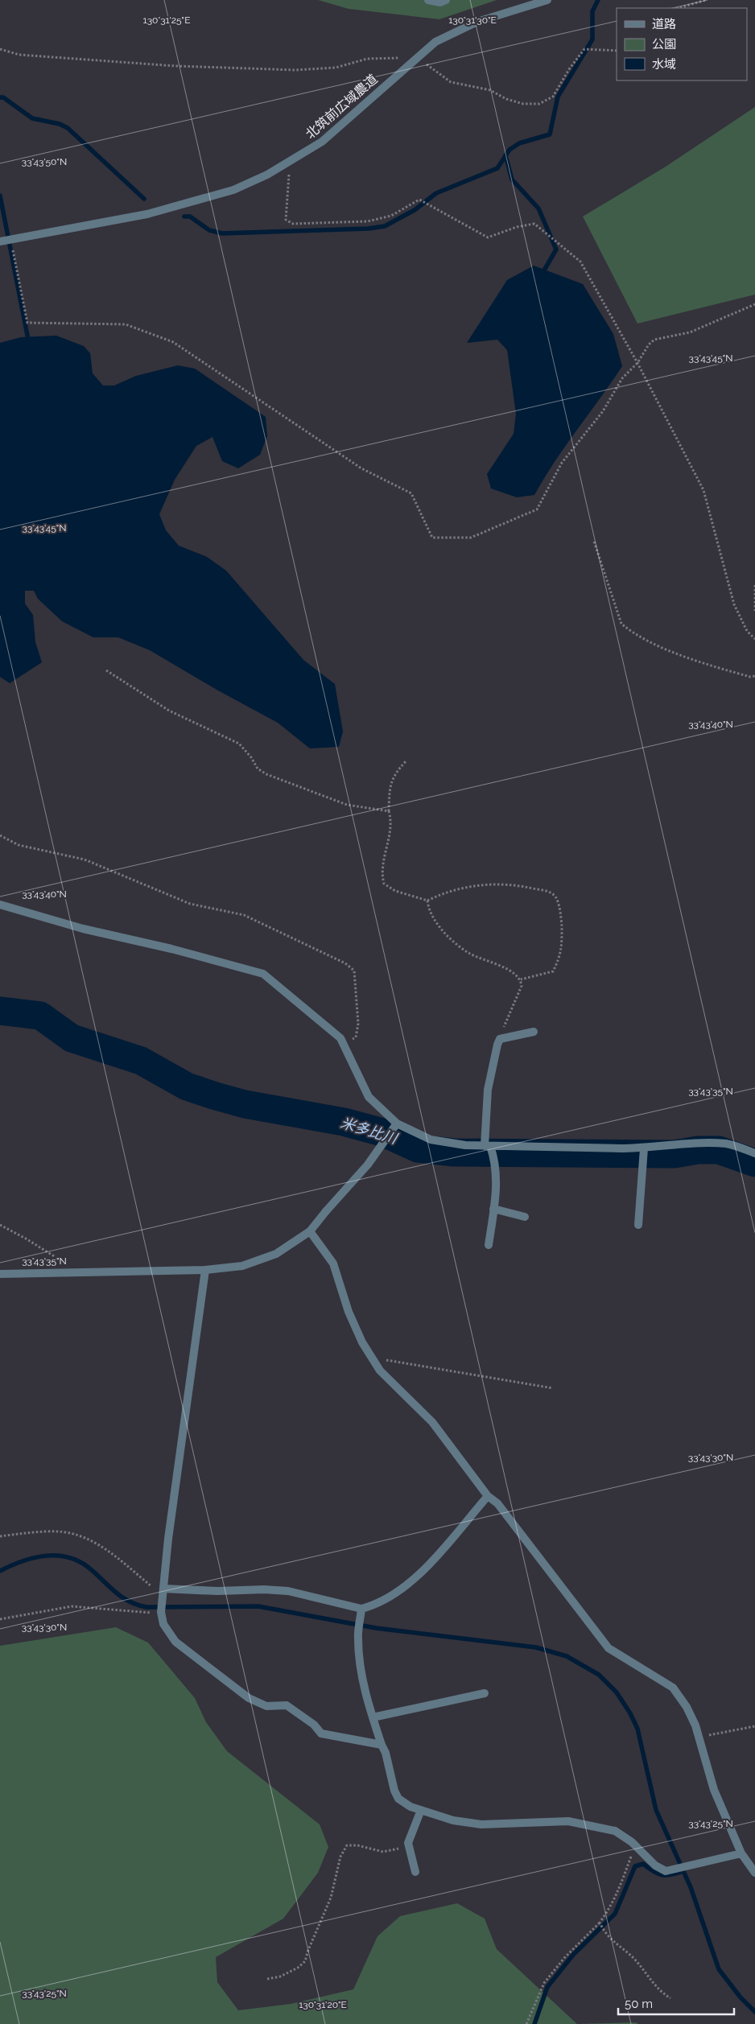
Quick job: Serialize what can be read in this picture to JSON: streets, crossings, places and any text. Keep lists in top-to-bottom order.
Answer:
{
  "streets": {
    "street": ["北筑前広域農道"]
  },
  "water": ["米多比川"],
  "legend": ["道路", "公園", "水域"],
  "scale_bar": "50 m",
  "coordinates": [
    "130°31'25\"E",
    "130°31'30\"E",
    "33°43'50\"N",
    "33°43'45\"N",
    "33°43'40\"N",
    "33°43'35\"N",
    "33°43'30\"N",
    "33°43'25\"N",
    "130°31'20\"E"
  ]
}
